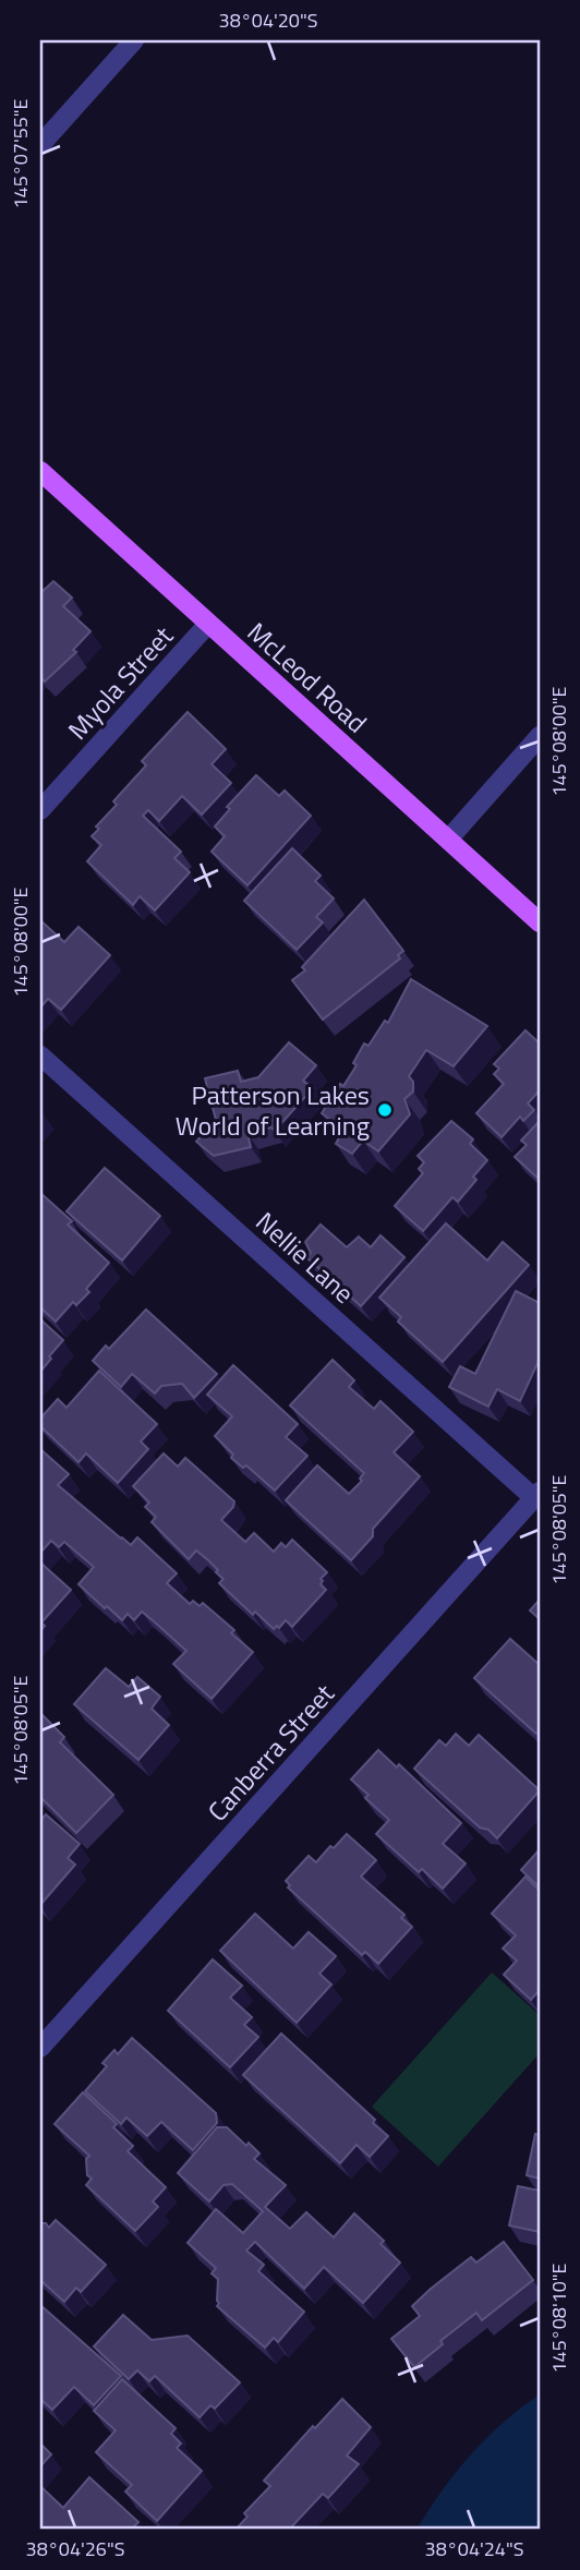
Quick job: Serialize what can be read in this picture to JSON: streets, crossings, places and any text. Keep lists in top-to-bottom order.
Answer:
{
  "streets": {
    "main road": ["McLeod Road"],
    "street": ["Myola Street", "Nellie Lane", "Canberra Street"]
  },
  "crossings": [
    ["McLeod Road", "Myola Street"],
    ["Nellie Lane", "Canberra Street"]
  ],
  "places": ["Patterson Lakes World of Learning"],
  "coordinates": [
    "38°04'20\"S",
    "145°07'55\"E",
    "145°08'00\"E",
    "145°08'05\"E",
    "145°08'10\"E",
    "38°04'26\"S",
    "38°04'24\"S"
  ]
}
